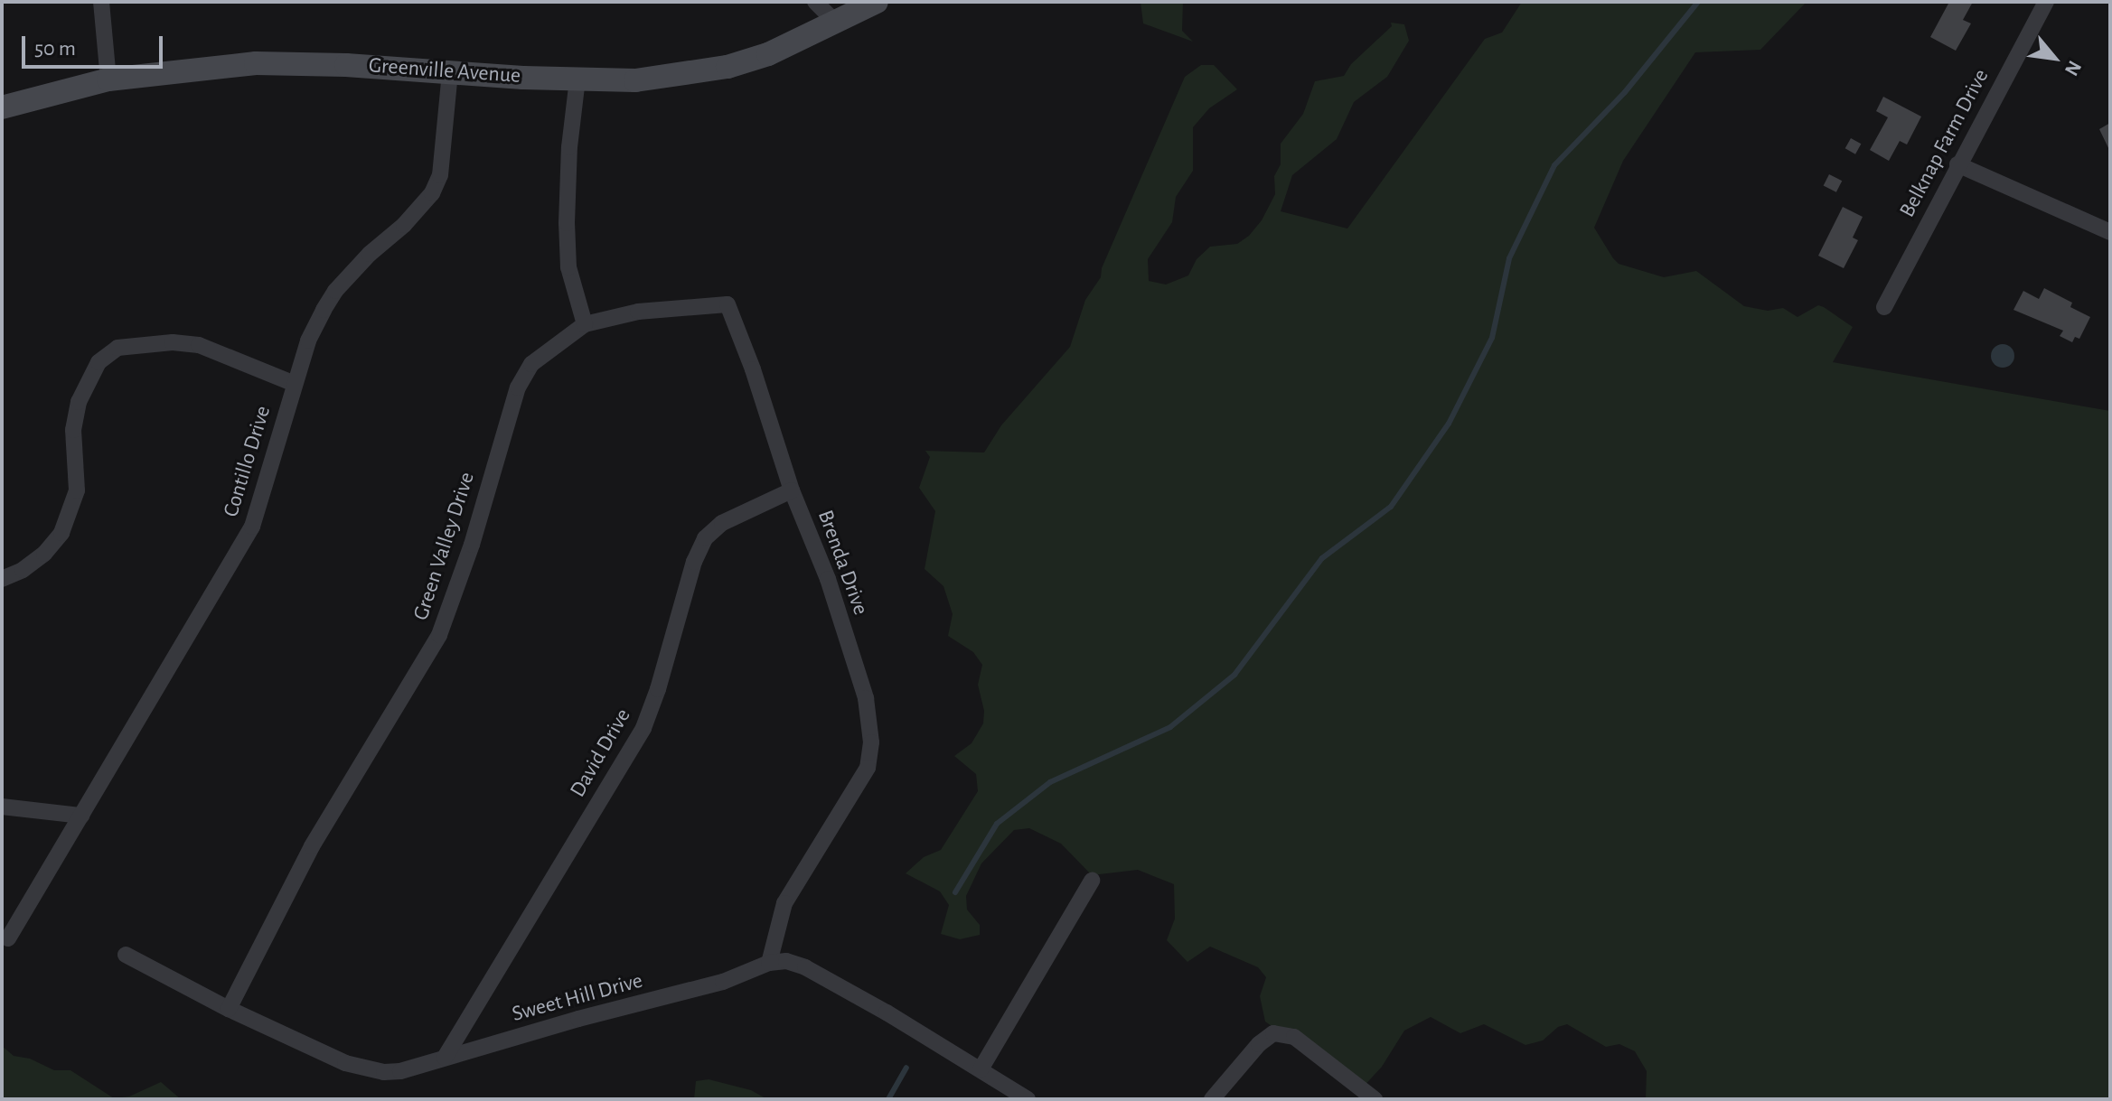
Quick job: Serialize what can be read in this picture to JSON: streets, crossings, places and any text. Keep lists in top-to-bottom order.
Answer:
{
  "streets": {
    "street": [
      "Greenville Avenue",
      "Belknap Farm Drive",
      "Contillo Drive",
      "Green Valley Drive",
      "Brenda Drive",
      "David Drive",
      "Sweet Hill Drive"
    ]
  },
  "crossings": [
    ["Greenville Avenue", "Contillo Drive"],
    ["Green Valley Drive", "Brenda Drive"],
    ["Green Valley Drive", "Sweet Hill Drive"],
    ["Brenda Drive", "David Drive"],
    ["Brenda Drive", "Sweet Hill Drive"],
    ["David Drive", "Sweet Hill Drive"]
  ],
  "scale_bar": "50 m",
  "north": "bottom right"
}
